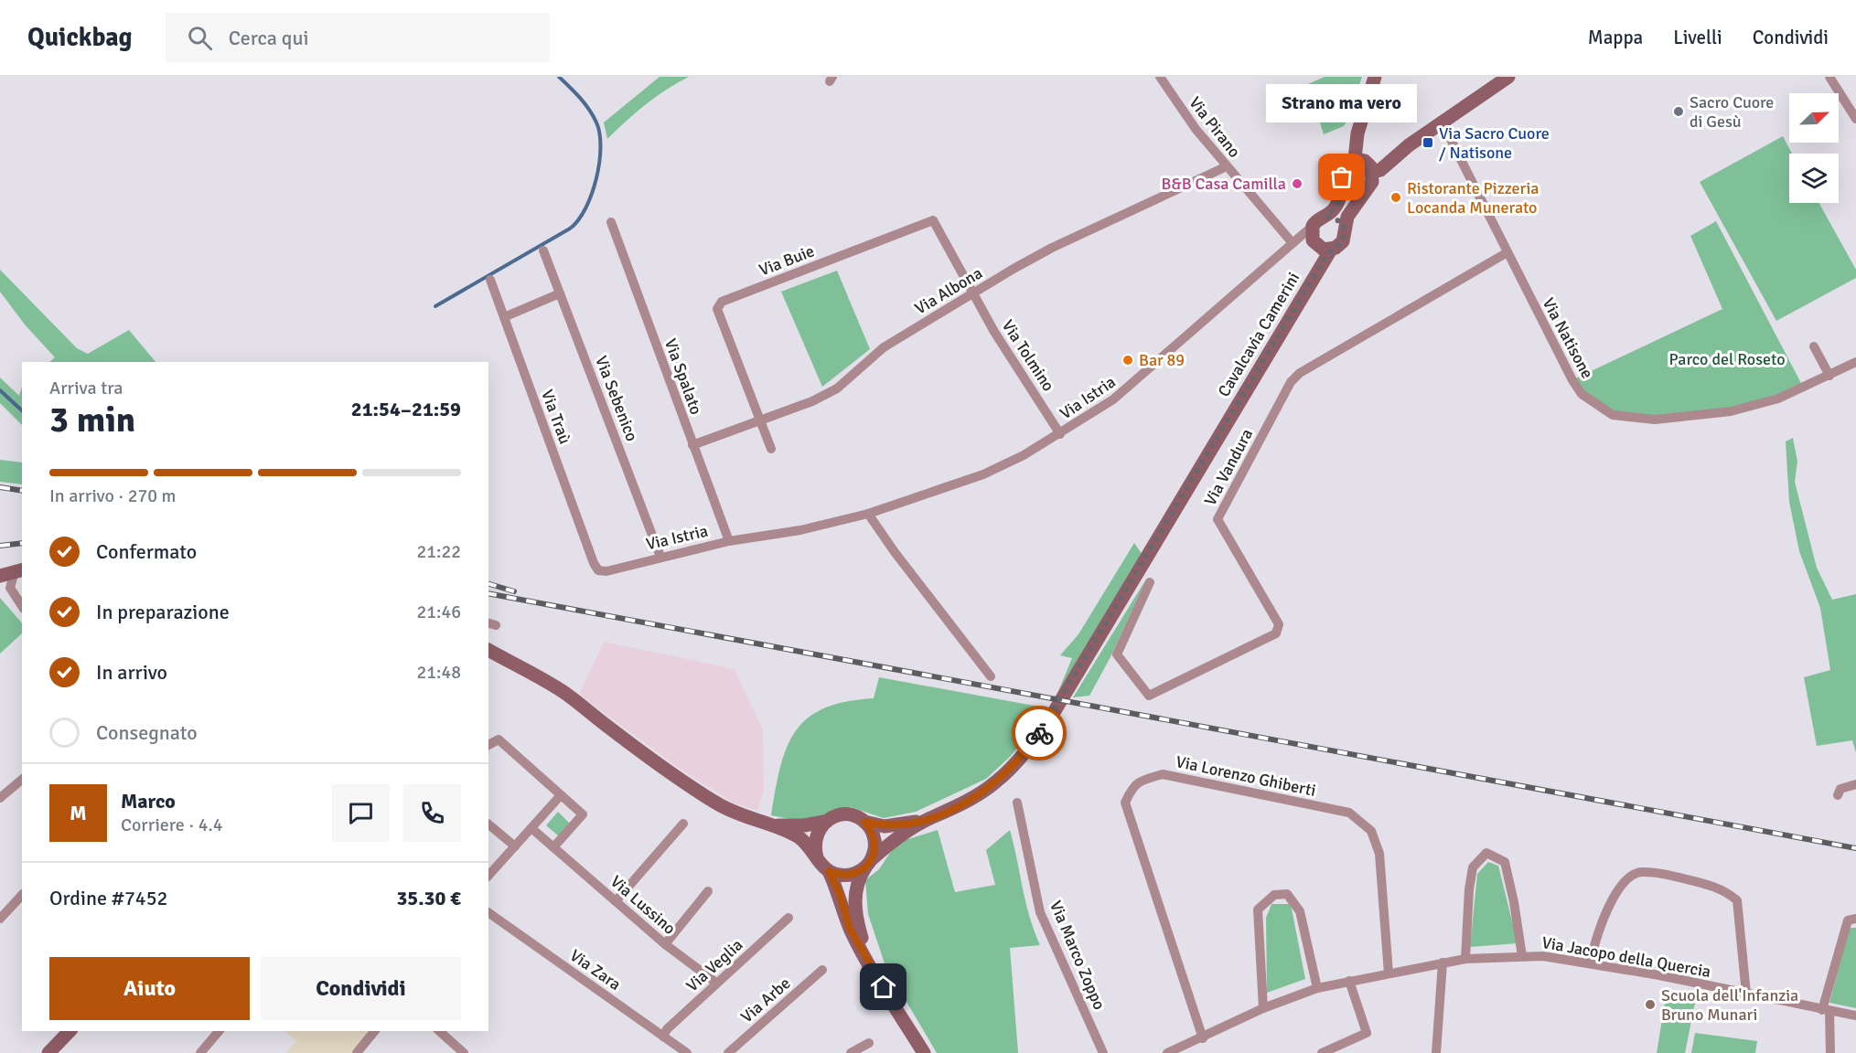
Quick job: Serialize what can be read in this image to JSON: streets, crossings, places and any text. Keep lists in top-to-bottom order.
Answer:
{
  "streets": {
    "main road": ["Cavalcavia Camerini"],
    "street": [
      "Via Pirano",
      "Via Buie",
      "Via Albona",
      "Via Natisone",
      "Via Tolmino",
      "Via Spalato",
      "Via Istria",
      "Via Sebenico",
      "Via Traù",
      "Via Vandura",
      "Via Lorenzo Ghiberti",
      "Via Lussino",
      "Via Marco Zoppo",
      "Via Jacopo della Quercia",
      "Via Veglia",
      "Via Zara",
      "Via Arbe"
    ]
  },
  "crossings": [
    ["Via Pirano", "Via Albona"],
    ["Via Pirano", "Via Istria"],
    ["Via Buie", "Via Albona"],
    ["Via Buie", "Via Tolmino"],
    ["Via Albona", "Via Tolmino"],
    ["Via Albona", "Via Spalato"],
    ["Cavalcavia Camerini", "Via Istria"],
    ["Via Natisone", "Via Vandura"],
    ["Via Tolmino", "Via Istria"],
    ["Via Spalato", "Via Istria"],
    ["Via Istria", "Via Sebenico"],
    ["Via Istria", "Via Traù"],
    ["Via Lorenzo Ghiberti", "Via Jacopo della Quercia"],
    ["Via Lussino", "Via Veglia"],
    ["Via Veglia", "Via Zara"]
  ],
  "parks": ["Parco del Roseto"],
  "places": {
    "other": [
      "Sacro Cuore di Gesù",
      "Strano ma vero",
      "B&B Casa Camilla",
      "Ristorante Pizzeria Locanda Munerato",
      "Bar 89",
      "Scuola dell'Infanzia Bruno Munari"
    ],
    "transit": ["Via Sacro Cuore / Natisone"]
  },
  "north": "top right",
  "page": {
    "header": "Quickbag",
    "search": "Cerca qui",
    "nav": ["Mappa", "Livelli", "Condividi"],
    "bubble": "Strano ma vero",
    "heading": ["3 min", "Arriva tra", "21:54–21:59"],
    "panel": [
      "Marco",
      "Corriere · 4.4",
      "Ordine #7452",
      "35.30 €"
    ],
    "bar": "In arrivo · 270 m",
    "list": [
      ["Confermato", "21:22"],
      ["In preparazione", "21:46"],
      ["In arrivo", "21:48"],
      "Consegnato"
    ],
    "round": "M",
    "buttons": ["Aiuto", "Condividi"]
  }
}
